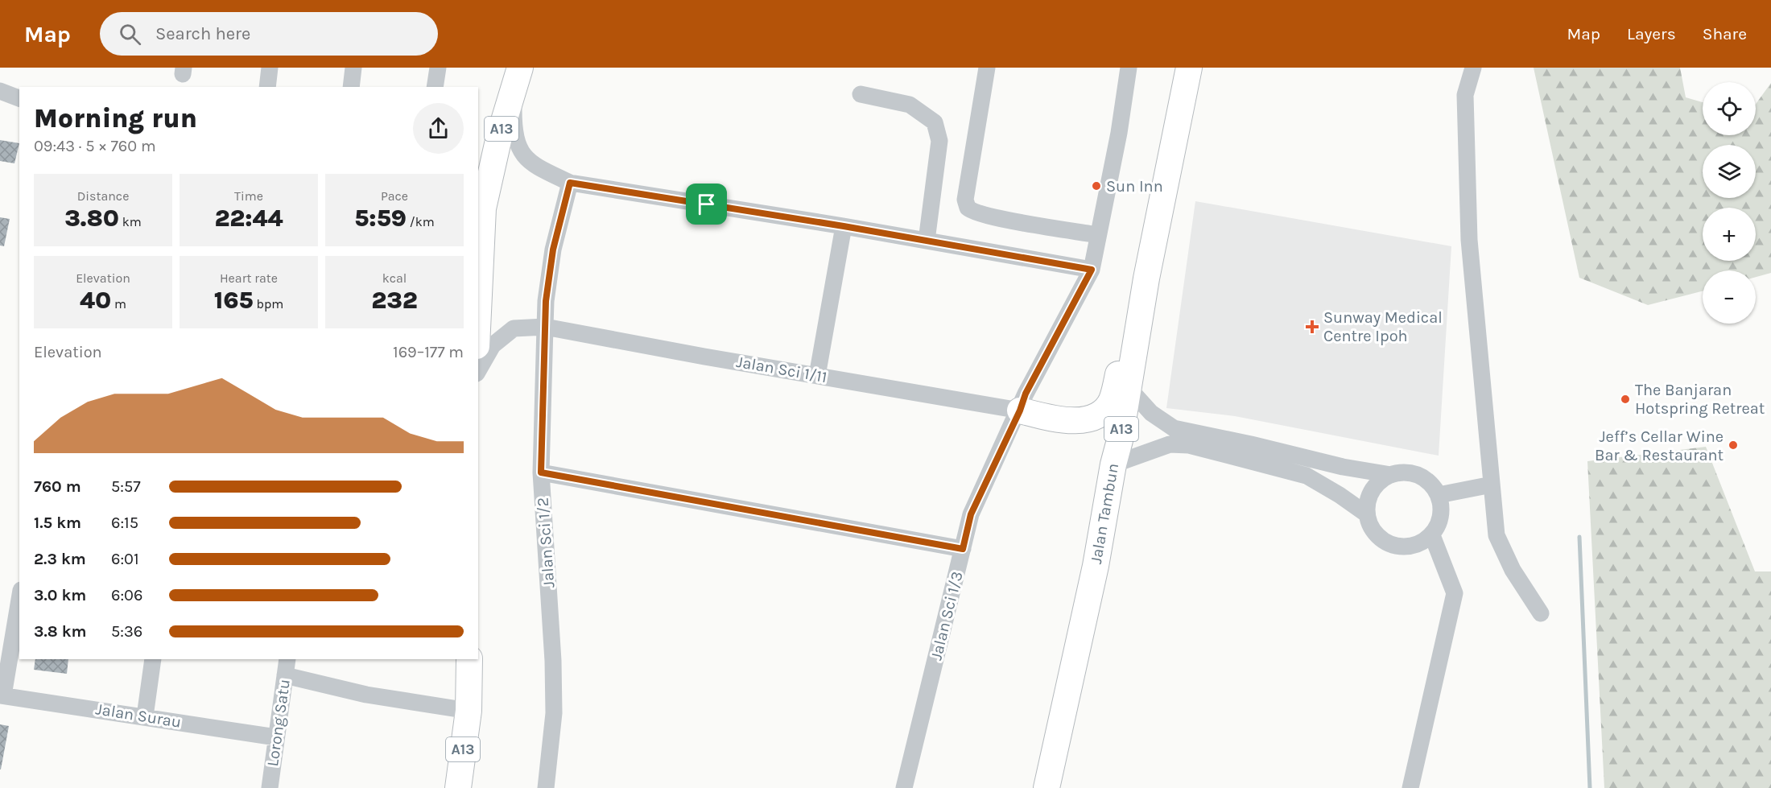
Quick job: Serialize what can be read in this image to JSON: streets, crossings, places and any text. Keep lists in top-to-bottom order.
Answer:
{
  "streets": {
    "main road": ["A13", "Jalan Tambun"],
    "street": [
      "Jalan Sci 1/11",
      "Jalan Sci 1/2",
      "Jalan Sci 1/3",
      "Jalan Surau",
      "Lorong Satu"
    ]
  },
  "crossings": [
    ["Jalan Sci 1/11", "Jalan Sci 1/2"],
    ["Jalan Sci 1/11", "Jalan Sci 1/3"],
    ["Jalan Surau", "Lorong Satu"]
  ],
  "places": {
    "other": ["Sun Inn", "The Banjaran Hotspring Retreat", "Jeff’s Cellar Wine Bar & Restaurant"],
    "health": ["Sunway Medical Centre Ipoh"]
  },
  "page": {
    "header": "Map",
    "search": "Search here",
    "nav": ["Map", "Layers", "Share"],
    "map_buttons": ["+", "−"],
    "heading": ["Morning run", "09:43 · 5 × 760 m"],
    "stats": [
      ["Distance", "3.80 km"],
      ["Time", "22:44"],
      ["Pace", "5:59 /km"],
      ["Elevation", "40 m"],
      ["Heart rate", "165 bpm"],
      ["kcal", "232"]
    ],
    "chart": ["Elevation", "169–177 m"],
    "list": [
      {
        "name": "760 m",
        "note": "5:57"
      },
      {
        "name": "1.5 km",
        "note": "6:15"
      },
      {
        "name": "2.3 km",
        "note": "6:01"
      },
      {
        "name": "3.0 km",
        "note": "6:06"
      },
      {
        "name": "3.8 km",
        "note": "5:36"
      }
    ]
  }
}
